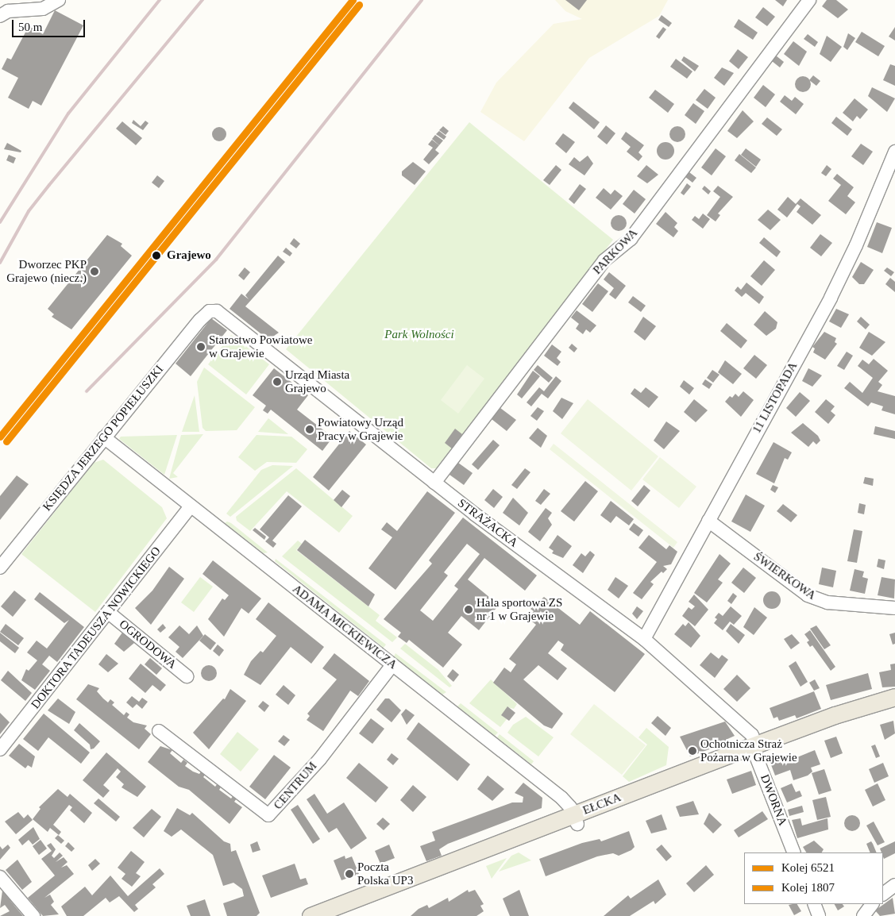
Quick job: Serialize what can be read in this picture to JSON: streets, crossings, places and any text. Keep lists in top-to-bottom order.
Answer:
{
  "streets": {
    "main road": ["EŁCKA"],
    "street": [
      "PARKOWA",
      "11 LISTOPADA",
      "KSIĘDZA JERZEGO POPIEŁUSZKI",
      "STRAŻACKA",
      "ŚWIERKOWA",
      "ADAMA MICKIEWICZA",
      "DOKTORA TADEUSZA NOWICKIEGO",
      "OGRODOWA",
      "CENTRUM",
      "DWORNA"
    ]
  },
  "crossings": [
    ["PARKOWA", "STRAŻACKA"],
    ["11 LISTOPADA", "STRAŻACKA"],
    ["11 LISTOPADA", "ŚWIERKOWA"],
    ["KSIĘDZA JERZEGO POPIEŁUSZKI", "STRAŻACKA"],
    ["KSIĘDZA JERZEGO POPIEŁUSZKI", "ADAMA MICKIEWICZA"],
    ["STRAŻACKA", "DWORNA"],
    ["STRAŻACKA", "EŁCKA"],
    ["ADAMA MICKIEWICZA", "DOKTORA TADEUSZA NOWICKIEGO"],
    ["ADAMA MICKIEWICZA", "CENTRUM"],
    ["ADAMA MICKIEWICZA", "EŁCKA"],
    ["DOKTORA TADEUSZA NOWICKIEGO", "OGRODOWA"],
    ["DWORNA", "EŁCKA"]
  ],
  "parks": ["Park Wolności"],
  "places": [
    "Grajewo",
    "Dworzec PKP Grajewo (niecz.)",
    "Starostwo Powiatowe w Grajewie",
    "Urząd Miasta Grajewo",
    "Powiatowy Urząd Pracy w Grajewie",
    "Hala sportowa ZS nr 1 w Grajewie",
    "Ochotnicza Straż Pożarna w Grajewie",
    "Poczta Polska UP3"
  ],
  "lines": ["rail line 6521", "rail line 1807"],
  "legend": ["Kolej 6521", "Kolej 1807"],
  "scale_bar": "50 m"
}
